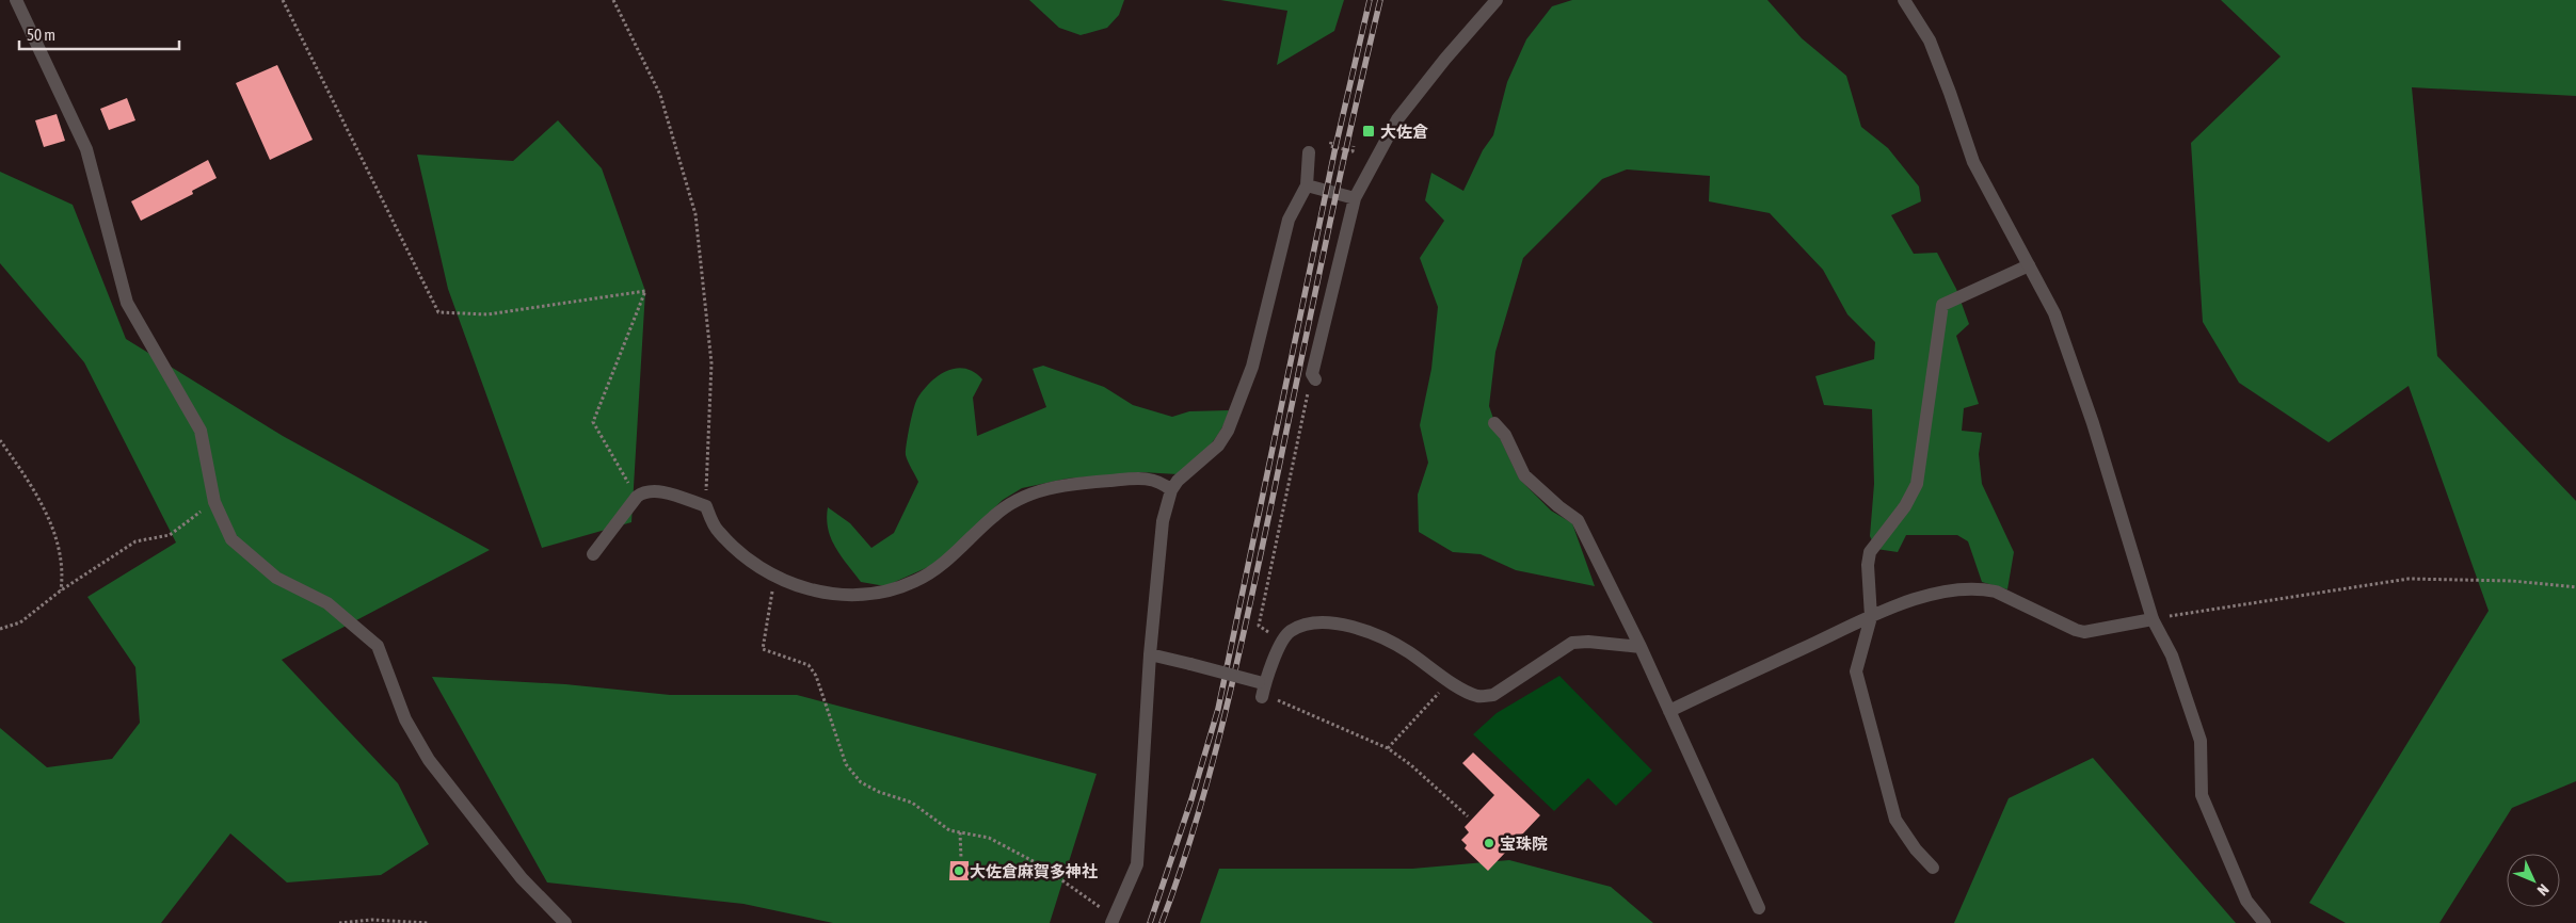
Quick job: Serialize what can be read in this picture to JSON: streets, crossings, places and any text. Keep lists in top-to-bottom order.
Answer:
{
  "places": {
    "transit": ["大佐倉"],
    "other": ["宝珠院", "大佐倉麻賀多神社"]
  },
  "scale_bar": "50 m",
  "north": "bottom right"
}
